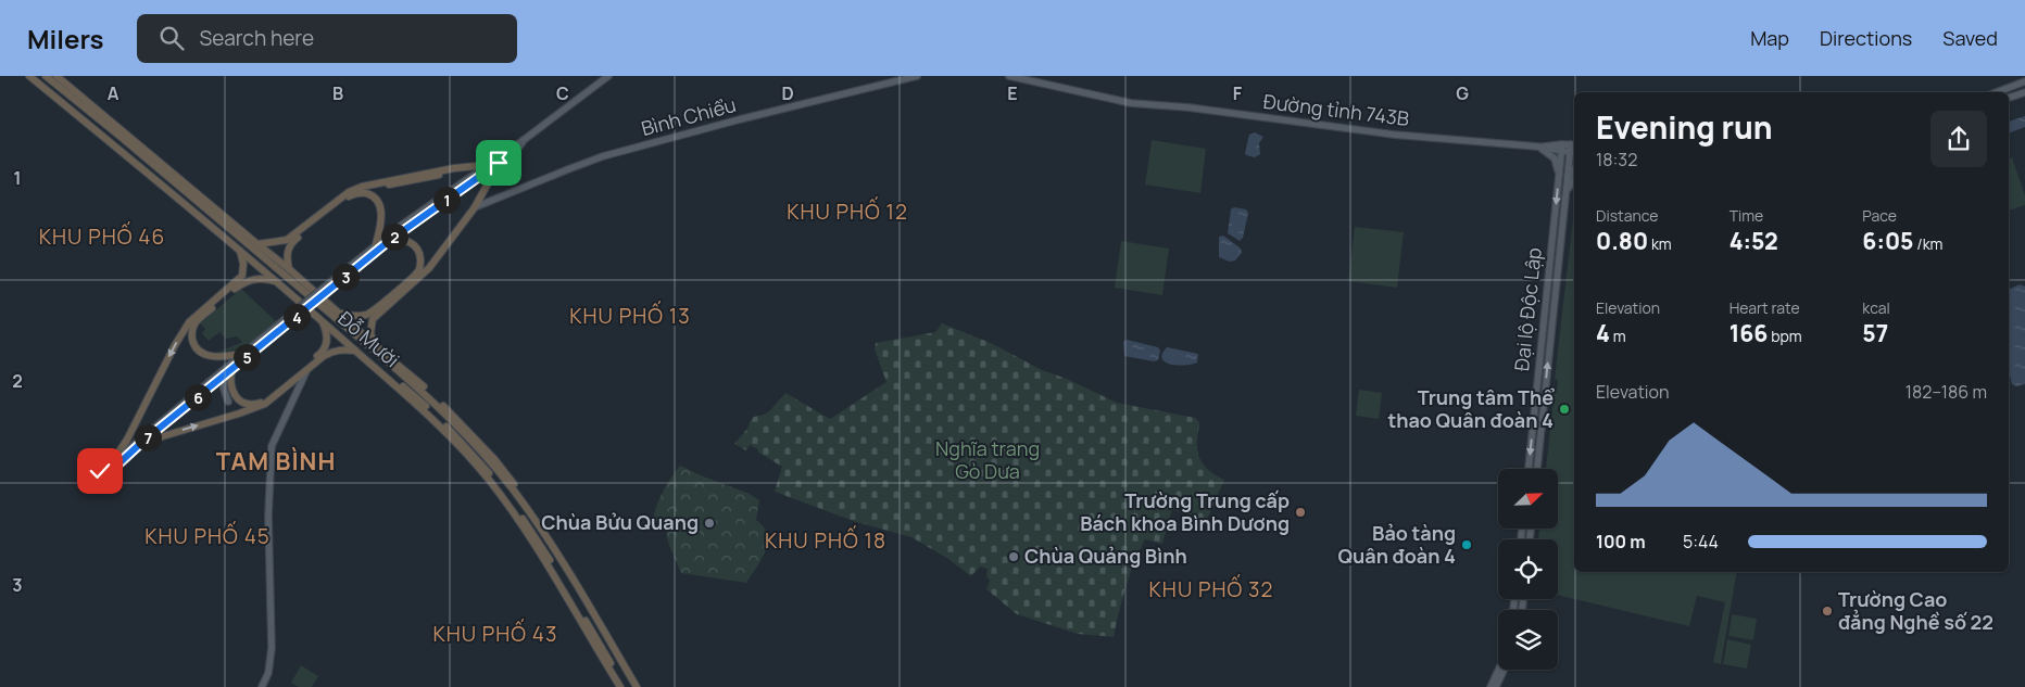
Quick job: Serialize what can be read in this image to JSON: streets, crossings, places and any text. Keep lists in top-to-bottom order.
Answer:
{
  "streets": {
    "highway": ["Đỗ Mười"],
    "main road": ["Đường tỉnh 743B", "Bình Chiểu", "Đại lộ Độc Lập"]
  },
  "crossings": [
    ["Đường tỉnh 743B", "Đại lộ Độc Lập"]
  ],
  "districts": [
    "KHU PHỐ 12",
    "KHU PHỐ 46",
    "KHU PHỐ 13",
    "TAM BÌNH",
    "KHU PHỐ 45",
    "KHU PHỐ 18",
    "KHU PHỐ 32",
    "KHU PHỐ 43"
  ],
  "parks": ["Nghĩa trang Gò Dưa"],
  "places": [
    "Trung tâm Thể thao Quân đoàn 4",
    "Trường Trung cấp Bách khoa Bình Dương",
    "Chùa Bửu Quang",
    "Bảo tàng Quân đoàn 4",
    "Chùa Quảng Bình",
    "Trường Cao đẳng Nghề số 22"
  ],
  "north": "top right",
  "page": {
    "header": "Milers",
    "search": "Search here",
    "nav": ["Map", "Directions", "Saved"],
    "heading": ["Evening run", "18:32"],
    "stats": [
      ["Distance", "0.80 km"],
      ["Time", "4:52"],
      ["Pace", "6:05 /km"],
      ["Elevation", "4 m"],
      ["Heart rate", "166 bpm"],
      ["kcal", "57"]
    ],
    "pins": [
      "1",
      "2",
      "3",
      "4",
      "5",
      "6",
      "7"
    ],
    "chart": ["Elevation", "182–186 m"],
    "list": [
      {
        "name": "100 m",
        "note": "5:44"
      }
    ]
  },
  "grid": {
    "columns": [
      "A",
      "B",
      "C",
      "D",
      "E",
      "F",
      "G"
    ],
    "rows": ["1", "2", "3"]
  }
}
